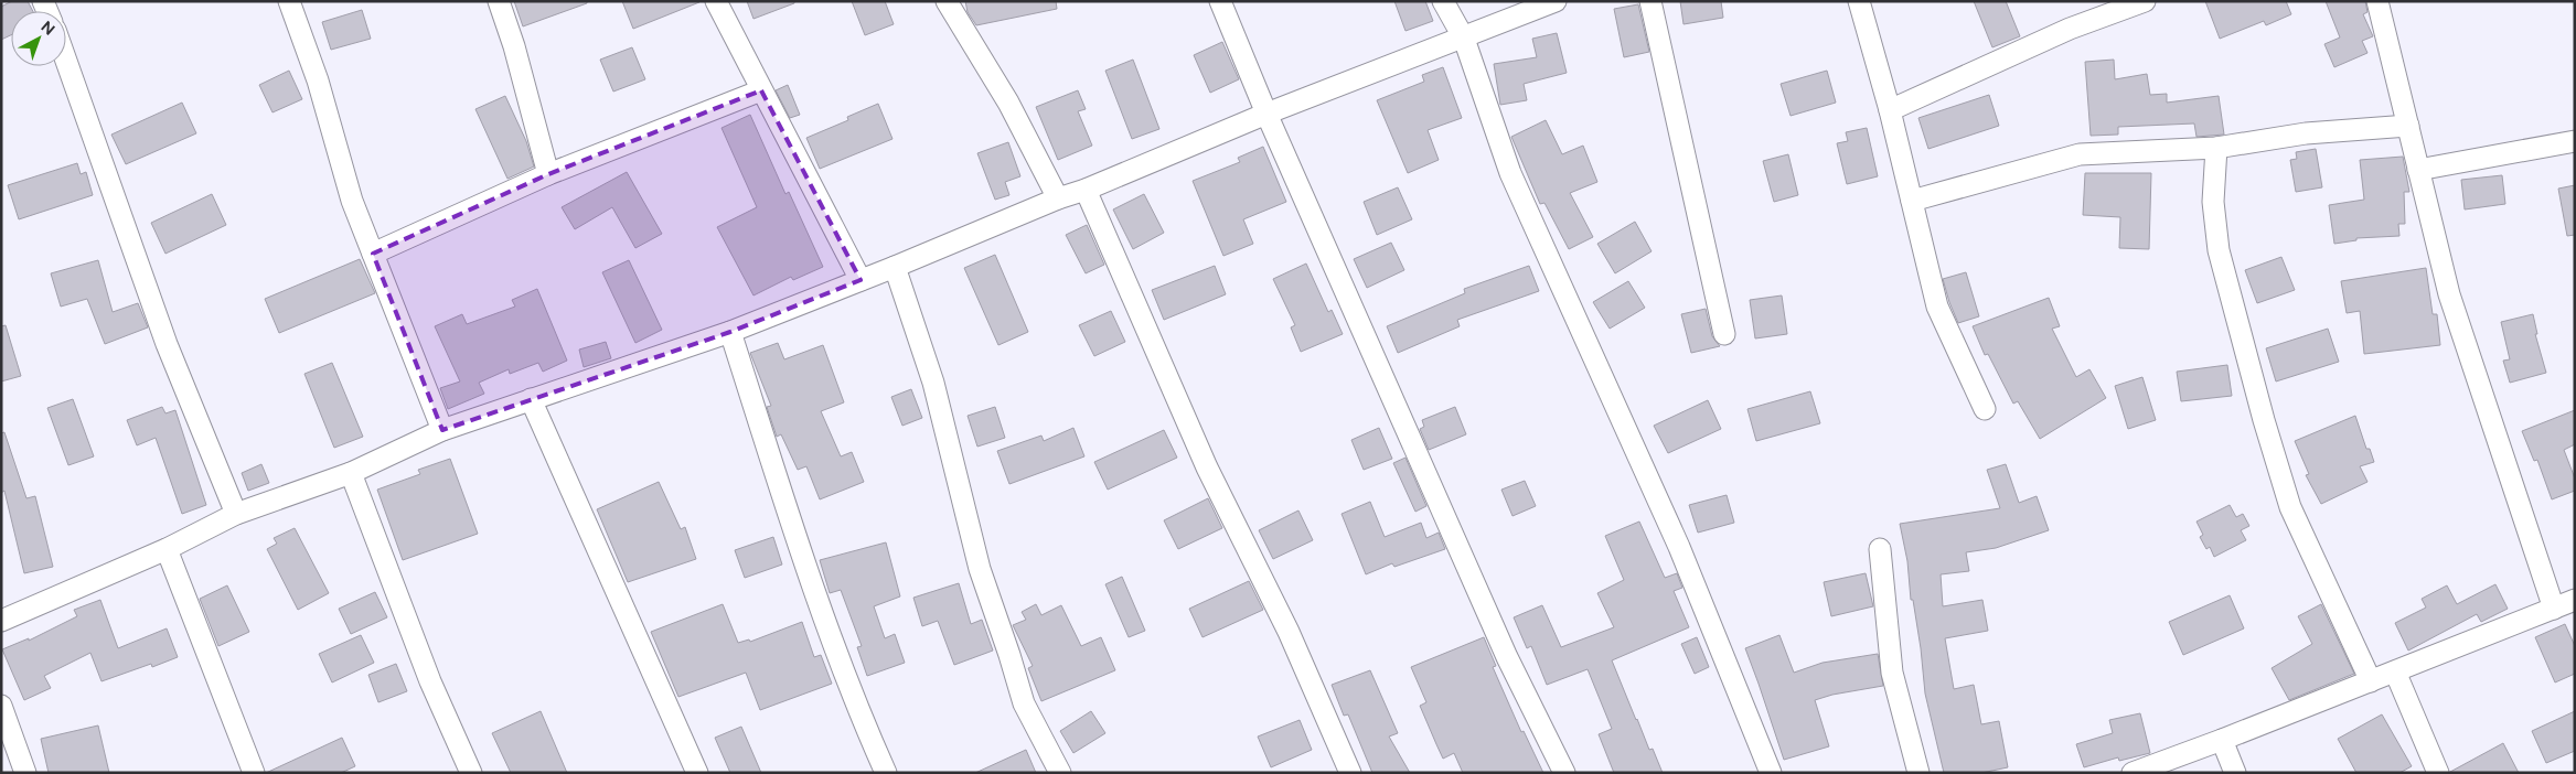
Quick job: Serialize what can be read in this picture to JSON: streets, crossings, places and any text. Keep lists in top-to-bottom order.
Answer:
{
  "north": "top right"
}
